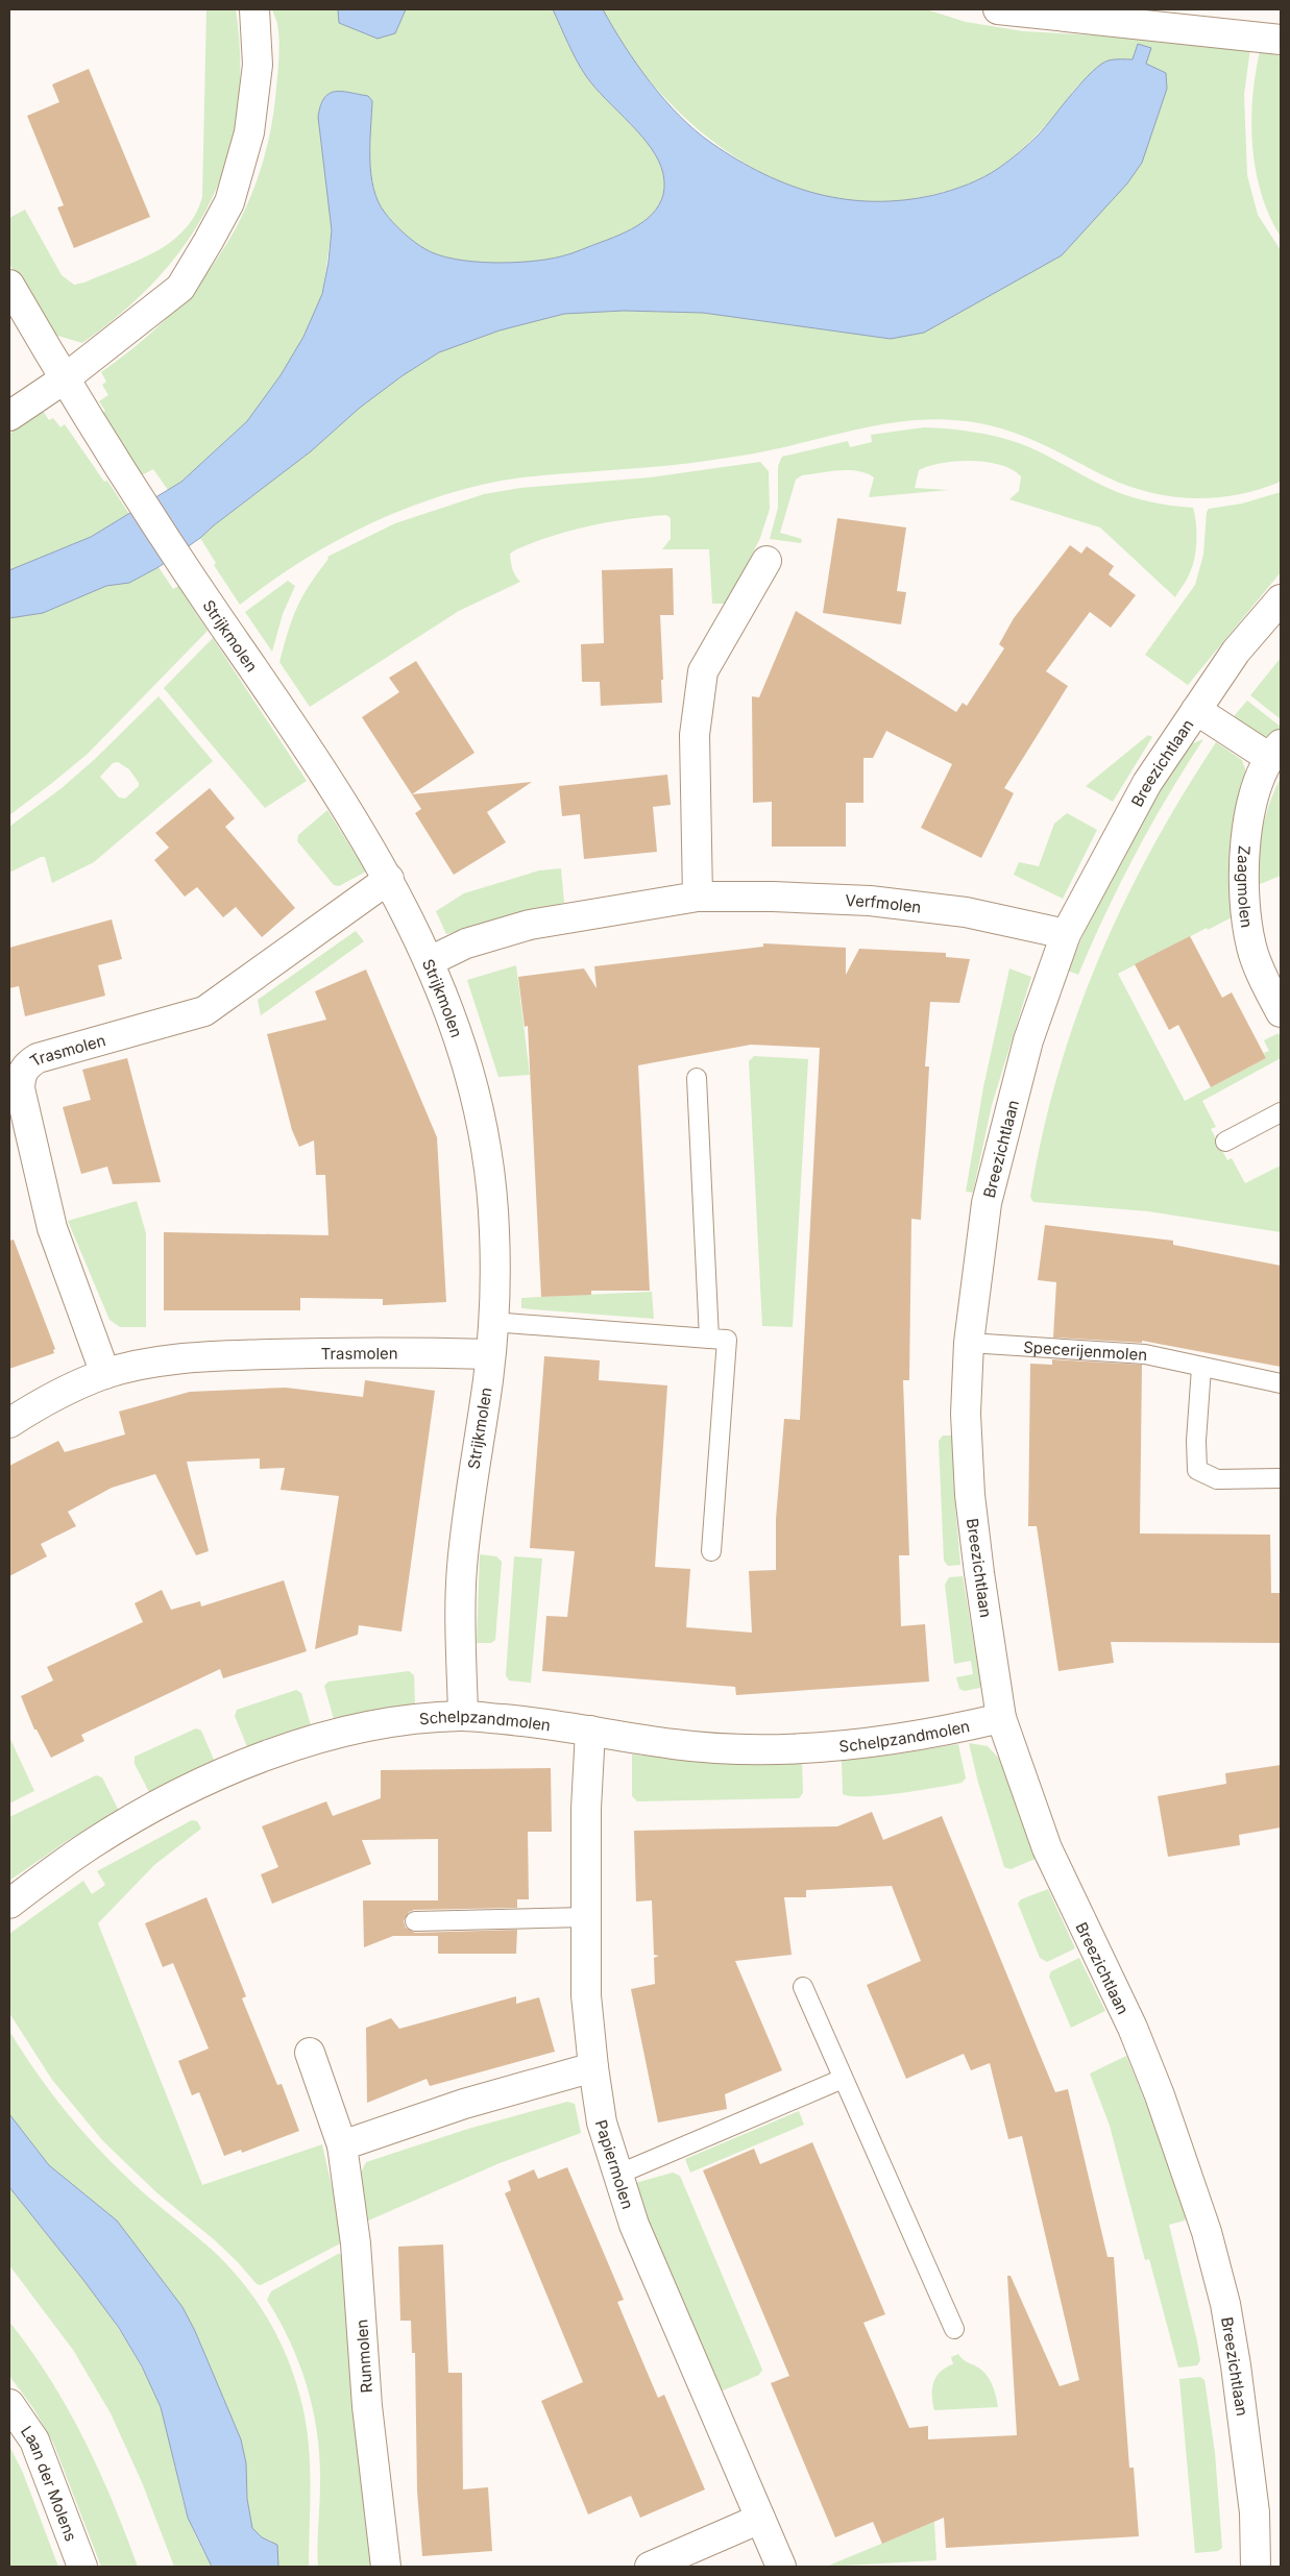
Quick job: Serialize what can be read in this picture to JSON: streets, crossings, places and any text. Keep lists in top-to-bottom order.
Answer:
{
  "streets": {
    "street": [
      "Strijkmolen",
      "Breezichtlaan",
      "Zaagmolen",
      "Verfmolen",
      "Trasmolen",
      "Schelpzandmolen",
      "Papiermolen",
      "Runmolen",
      "Laan der Molens"
    ],
    "lane": ["Specerijenmolen"]
  },
  "crossings": [
    ["Strijkmolen", "Verfmolen"],
    ["Strijkmolen", "Trasmolen"],
    ["Strijkmolen", "Schelpzandmolen"],
    ["Breezichtlaan", "Zaagmolen"],
    ["Breezichtlaan", "Verfmolen"],
    ["Breezichtlaan", "Specerijenmolen"],
    ["Breezichtlaan", "Schelpzandmolen"],
    ["Schelpzandmolen", "Papiermolen"]
  ]
}
